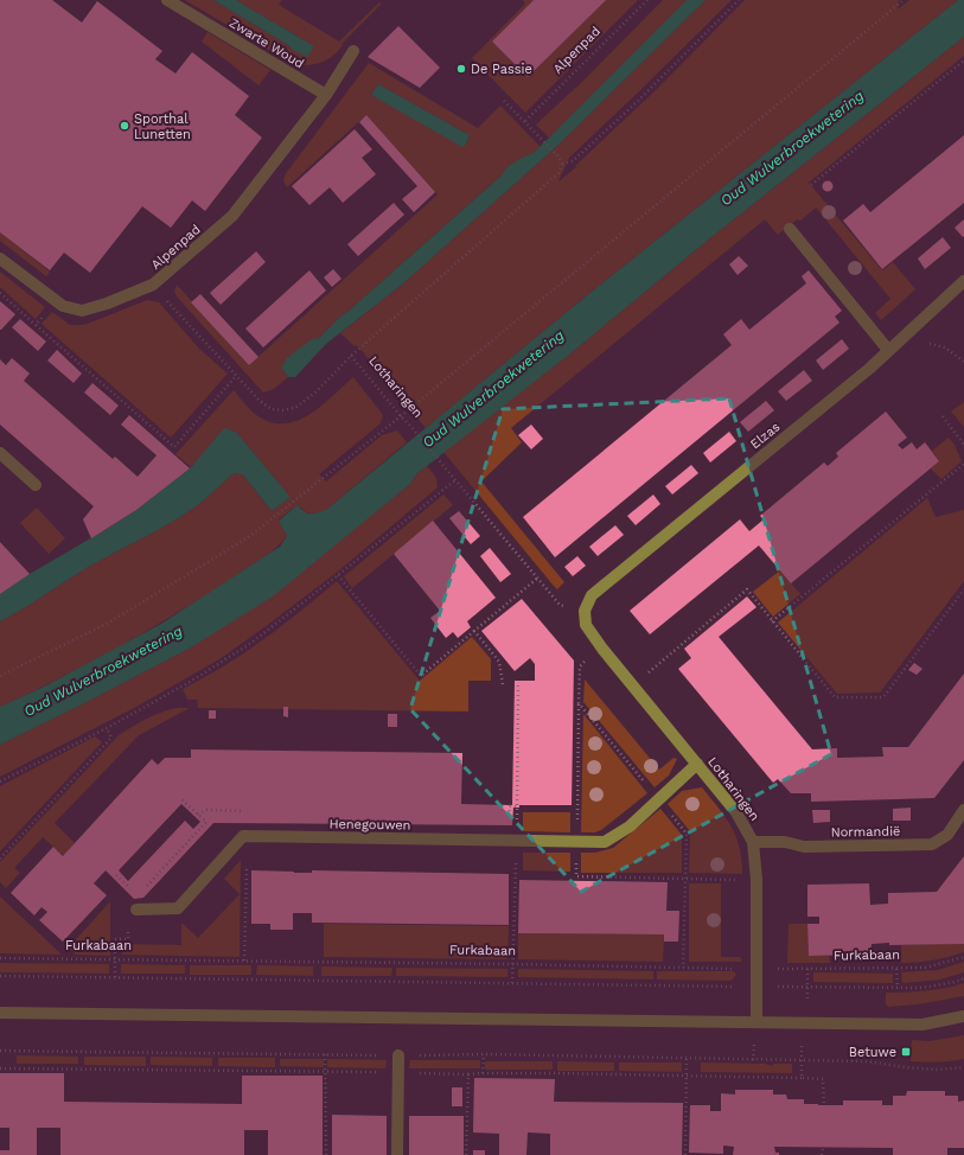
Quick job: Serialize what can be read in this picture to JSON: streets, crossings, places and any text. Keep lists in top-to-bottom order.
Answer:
{
  "streets": {
    "street": [
      "Zwarte Woud",
      "Alpenpad",
      "Lotharingen",
      "Elzas",
      "Henegouwen",
      "Normandië"
    ],
    "path": ["Furkabaan"]
  },
  "crossings": [
    ["Zwarte Woud", "Alpenpad"],
    ["Lotharingen", "Elzas"],
    ["Lotharingen", "Henegouwen"],
    ["Lotharingen", "Normandië"],
    ["Lotharingen", "Furkabaan"]
  ],
  "water": ["Oud Wulverbroekwetering"],
  "places": {
    "other": ["De Passie", "Sporthal Lunetten"],
    "transit": ["Betuwe"]
  }
}
